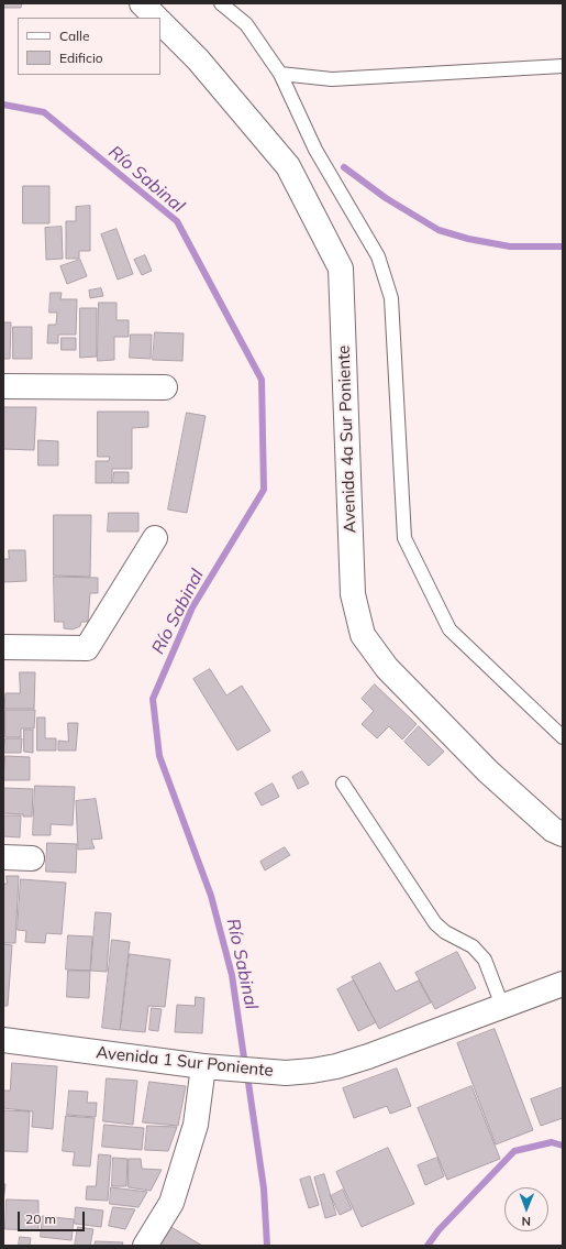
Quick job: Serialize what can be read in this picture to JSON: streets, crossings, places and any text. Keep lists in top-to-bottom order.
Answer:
{
  "streets": {
    "street": ["Avenida 4a Sur Poniente", "Avenida 1 Sur Poniente"]
  },
  "water": ["Río Sabinal"],
  "legend": ["Calle", "Edificio"],
  "scale_bar": "20 m",
  "north": "bottom"
}
